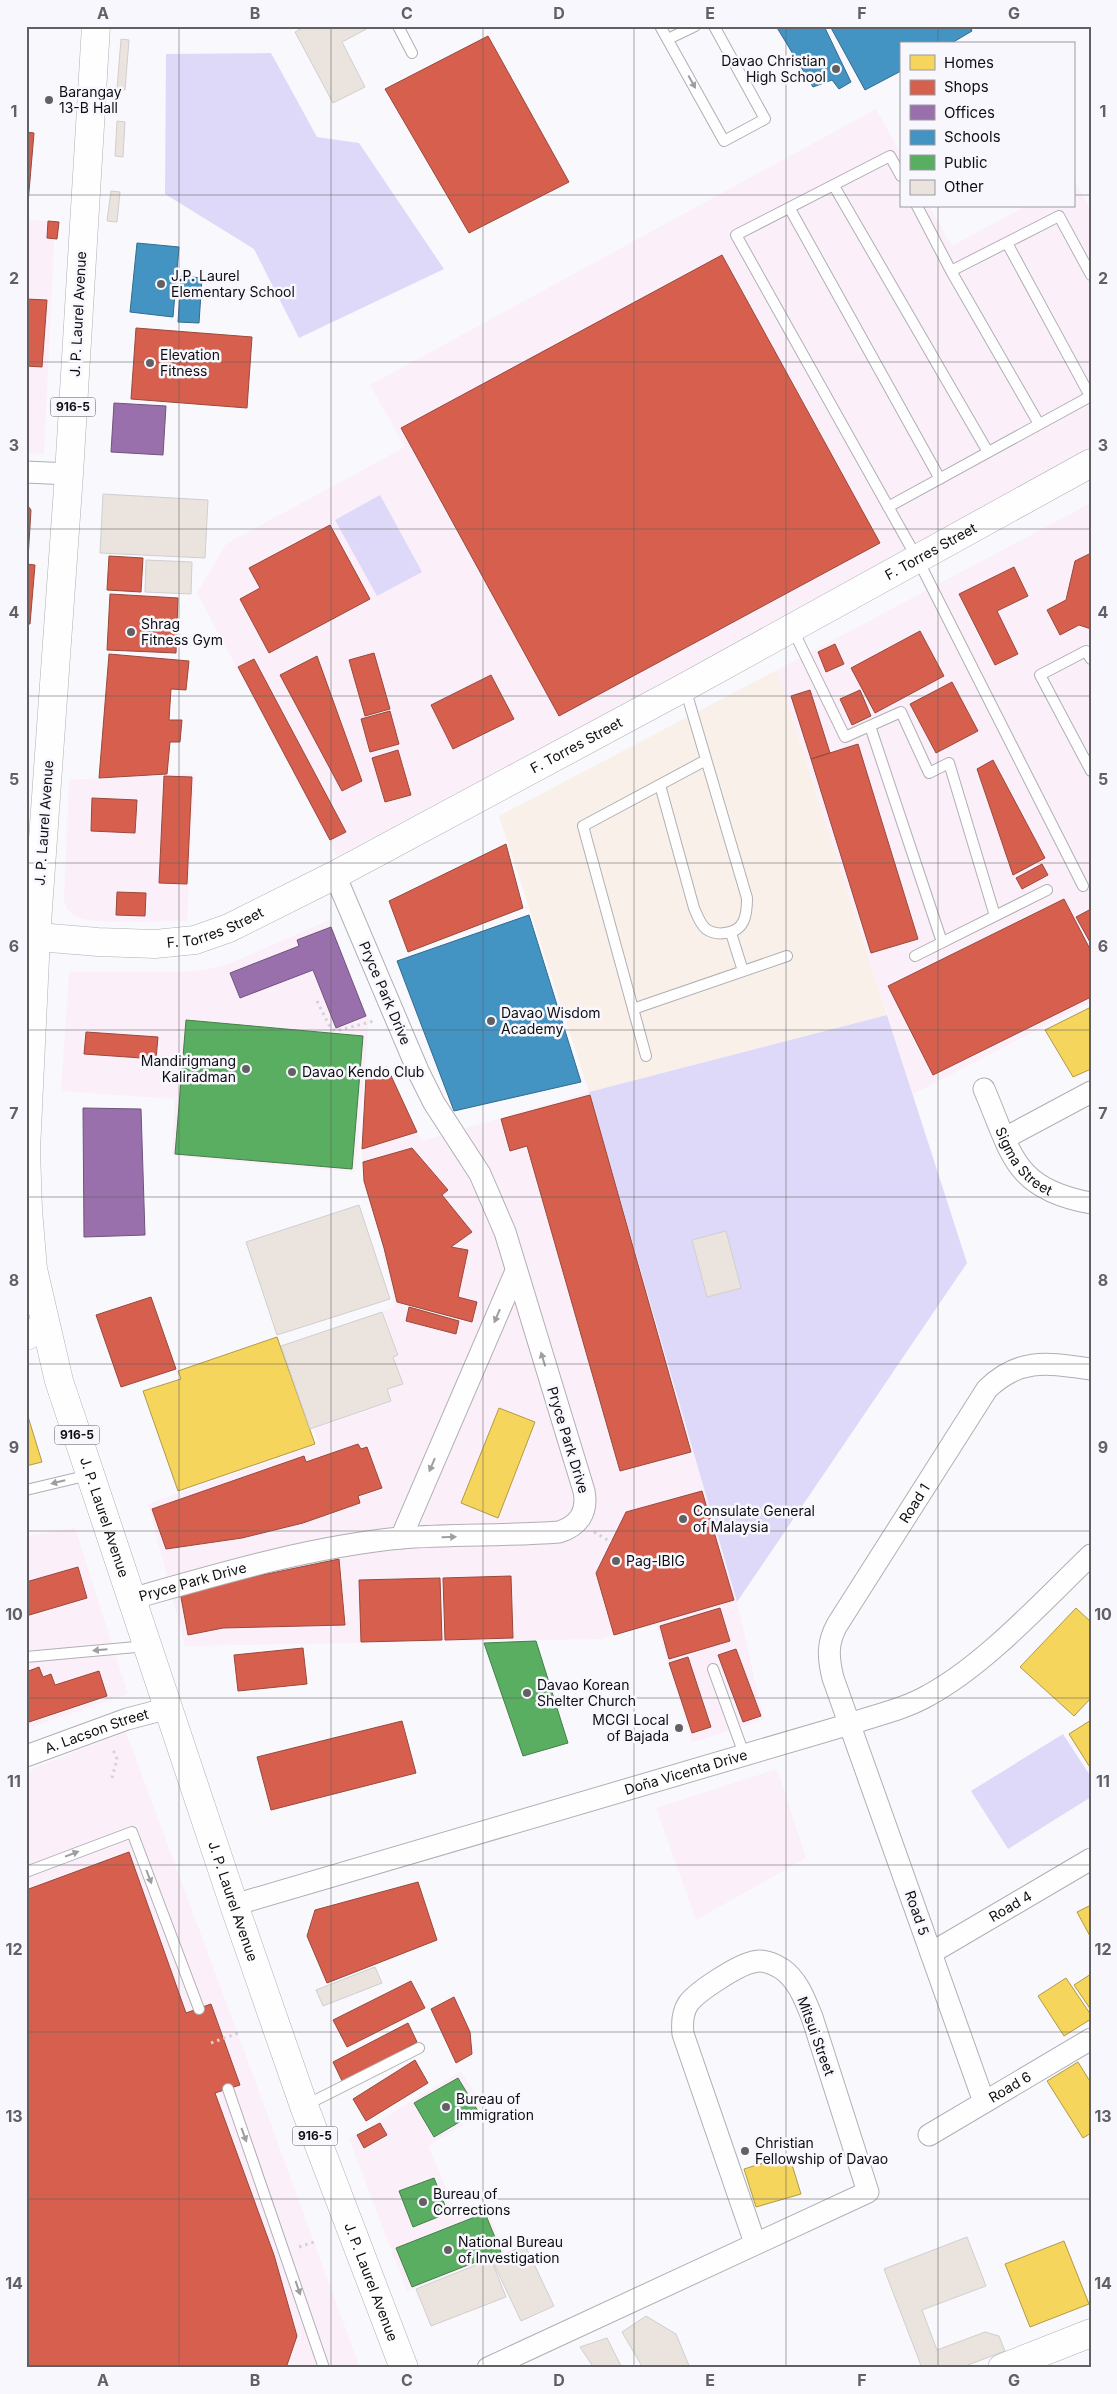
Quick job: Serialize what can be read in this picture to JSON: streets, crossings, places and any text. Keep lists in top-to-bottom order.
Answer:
{
  "streets": {
    "main road": ["J. P. Laurel Avenue", "916-5", "F. Torres Street"],
    "street": [
      "Pryce Park Drive",
      "Sigma Street",
      "Road 1",
      "A. Lacson Street",
      "Doña Vicenta Drive",
      "Road 4",
      "Road 5",
      "Mitsui Street",
      "Road 6"
    ]
  },
  "crossings": [
    ["J. P. Laurel Avenue", "F. Torres Street"],
    ["J. P. Laurel Avenue", "Pryce Park Drive"],
    ["J. P. Laurel Avenue", "A. Lacson Street"],
    ["J. P. Laurel Avenue", "Doña Vicenta Drive"],
    ["F. Torres Street", "Pryce Park Drive"],
    ["Road 1", "Doña Vicenta Drive"],
    ["Road 1", "Road 5"],
    ["Doña Vicenta Drive", "Road 5"],
    ["Road 4", "Road 5"],
    ["Road 5", "Road 6"]
  ],
  "places": [
    "Davao Christian High School",
    "Barangay 13-B Hall",
    "J.P. Laurel Elementary School",
    "Elevation Fitness",
    "Shrag Fitness Gym",
    "Davao Wisdom Academy",
    "Mandirigmang Kaliradman",
    "Davao Kendo Club",
    "Consulate General of Malaysia",
    "Pag-IBIG",
    "Davao Korean Shelter Church",
    "MCGI Local of Bajada",
    "Bureau of Immigration",
    "Christian Fellowship of Davao",
    "Bureau of Corrections",
    "National Bureau of Investigation"
  ],
  "legend": [
    "Homes",
    "Shops",
    "Offices",
    "Schools",
    "Public",
    "Other"
  ],
  "grid": {
    "columns": [
      "A",
      "B",
      "C",
      "D",
      "E",
      "F",
      "G"
    ],
    "rows": [
      "1",
      "2",
      "3",
      "4",
      "5",
      "6",
      "7",
      "8",
      "9",
      "10",
      "11",
      "12",
      "13",
      "14"
    ]
  }
}
